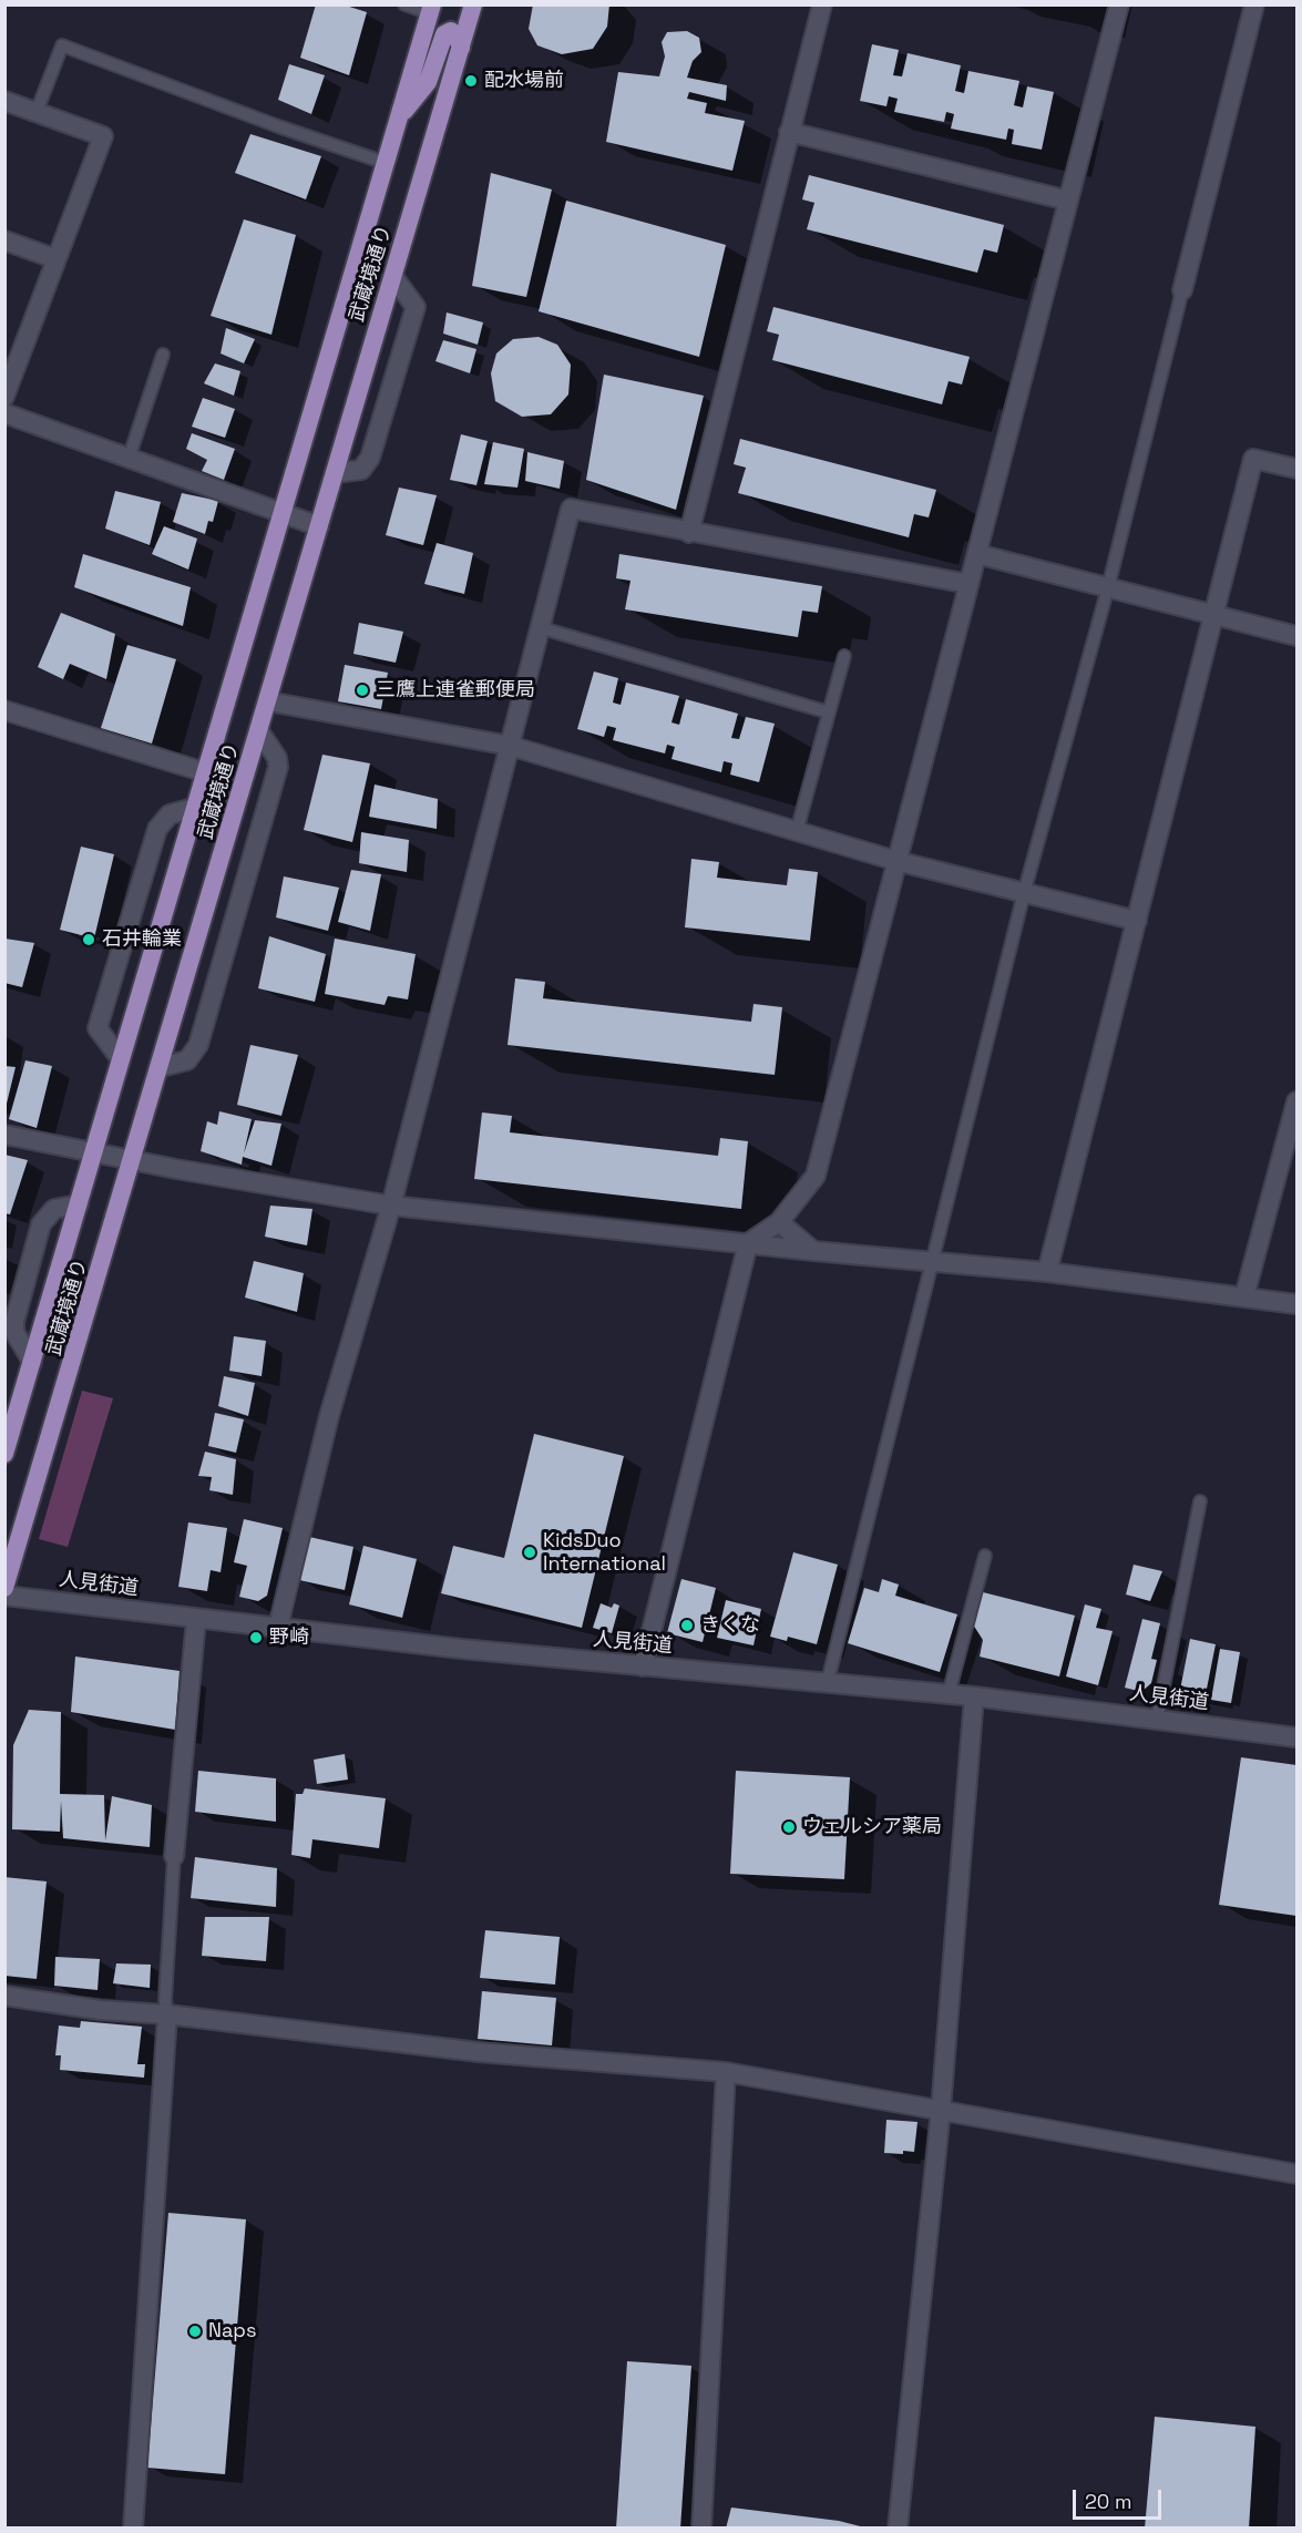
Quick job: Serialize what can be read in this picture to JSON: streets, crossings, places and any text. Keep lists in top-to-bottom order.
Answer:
{
  "streets": {
    "main road": ["武蔵境通り"],
    "street": ["人見街道"]
  },
  "places": [
    "配水場前",
    "三鷹上連雀郵便局",
    "石井輪業",
    "KidsDuo International",
    "きくな",
    "野崎",
    "ウェルシア薬局",
    "Naps"
  ],
  "scale_bar": "20 m"
}
